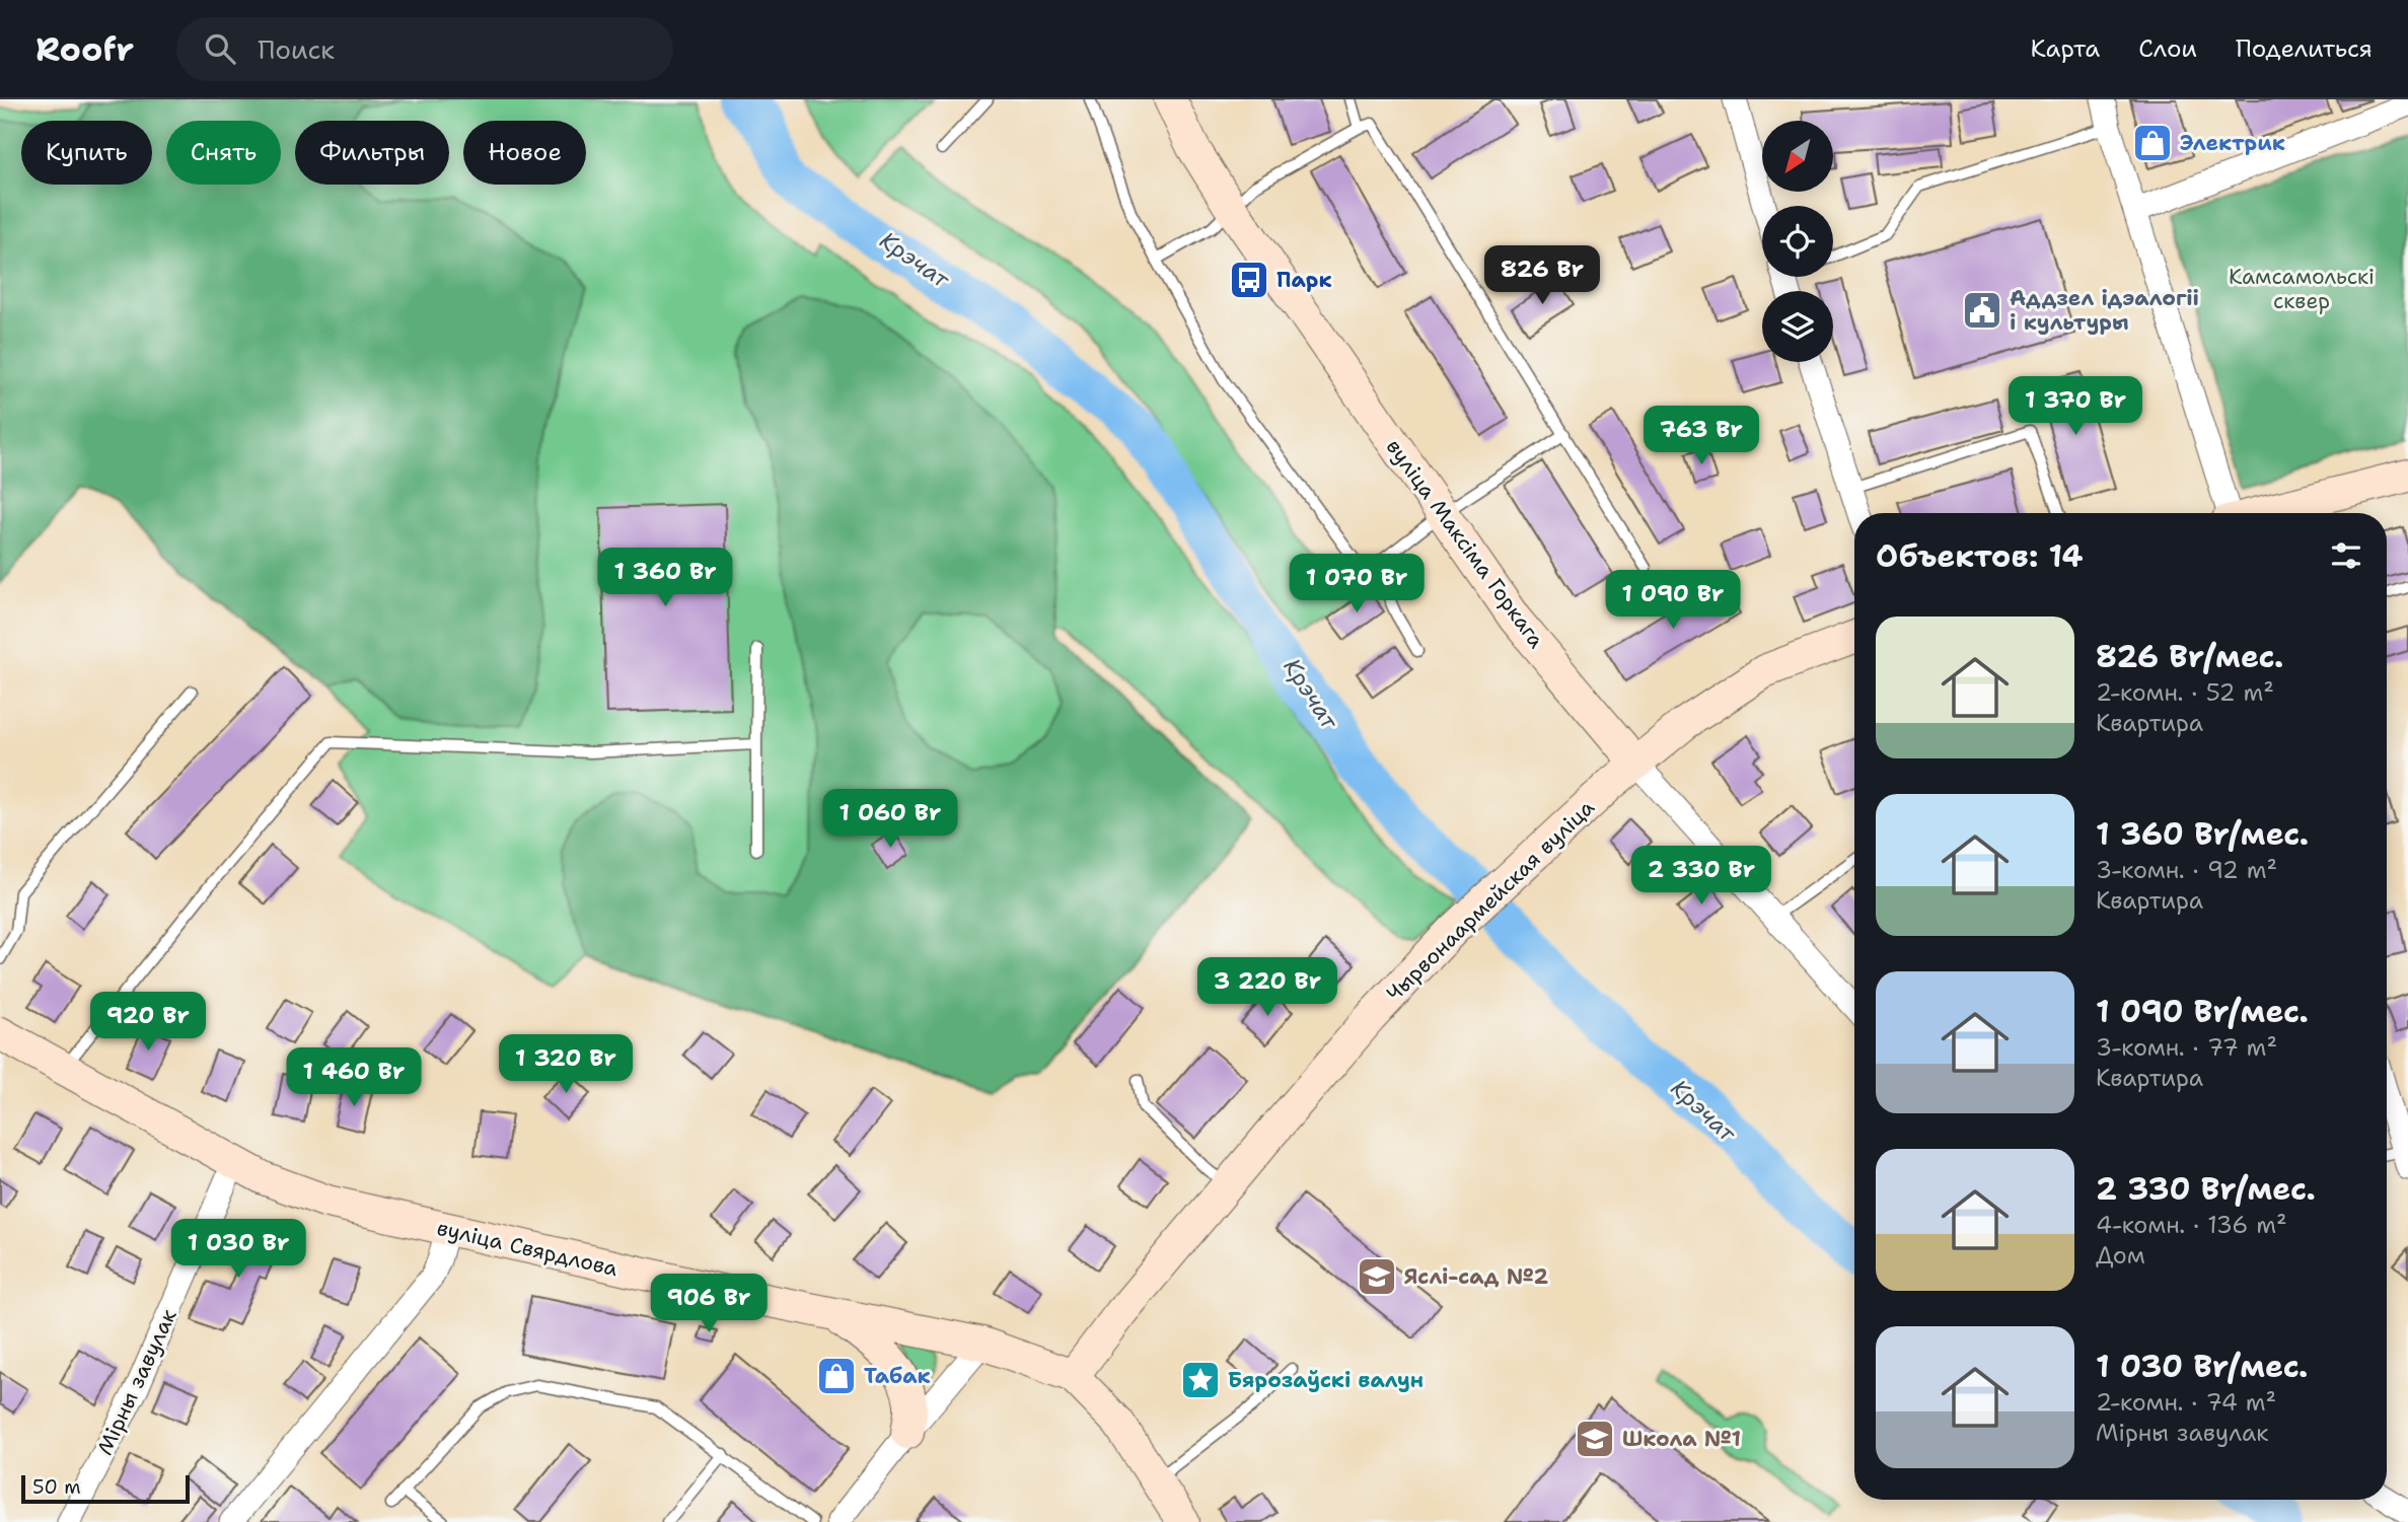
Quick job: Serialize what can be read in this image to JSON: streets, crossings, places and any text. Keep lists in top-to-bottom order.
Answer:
{
  "streets": {
    "main road": ["вуліца Максіма Горкага", "Чырвонаармейская вуліца", "вуліца Свярдлова"],
    "street": ["Мірны завулак"]
  },
  "crossings": [
    ["вуліца Максіма Горкага", "Чырвонаармейская вуліца"],
    ["Чырвонаармейская вуліца", "вуліца Свярдлова"],
    ["вуліца Свярдлова", "Мірны завулак"]
  ],
  "water": ["Крэчат"],
  "parks": ["Камсамольскі сквер"],
  "places": {
    "shop": ["Электрик", "Табак"],
    "bus stop": ["Парк"],
    "public building": ["Аддзел ідэалогіі і культуры"],
    "school or university": ["Яслі-сад №2", "Школа №1"],
    "place": ["Бярозаўскі валун"]
  },
  "scale_bar": "50 m",
  "north": "bottom left",
  "page": {
    "header": "Roofr",
    "search": "Поиск",
    "nav": ["Карта", "Слои", "Поделиться"],
    "chip": [
      "Купить",
      "Снять",
      "Фильтры",
      "Новое"
    ],
    "price": [
      "826 Br",
      "1 370 Br",
      "763 Br",
      "1 360 Br",
      "1 070 Br",
      "1 090 Br",
      "1 060 Br",
      "2 330 Br",
      "3 220 Br",
      "920 Br",
      "1 320 Br",
      "1 460 Br",
      "1 030 Br",
      "906 Br"
    ],
    "heading": "Объектов: 14",
    "list": [
      {
        "name": "826 Br/мес.",
        "note": "2-комн. · 52 m² · Квартира"
      },
      {
        "name": "1 360 Br/мес.",
        "note": "3-комн. · 92 m² · Квартира"
      },
      {
        "name": "1 090 Br/мес.",
        "note": "3-комн. · 77 m² · Квартира"
      },
      {
        "name": "2 330 Br/мес.",
        "note": "4-комн. · 136 m² · Дом"
      },
      {
        "name": "1 030 Br/мес.",
        "note": "2-комн. · 74 m² · Мірны завулак"
      }
    ],
    "scale": "50 m"
  }
}
